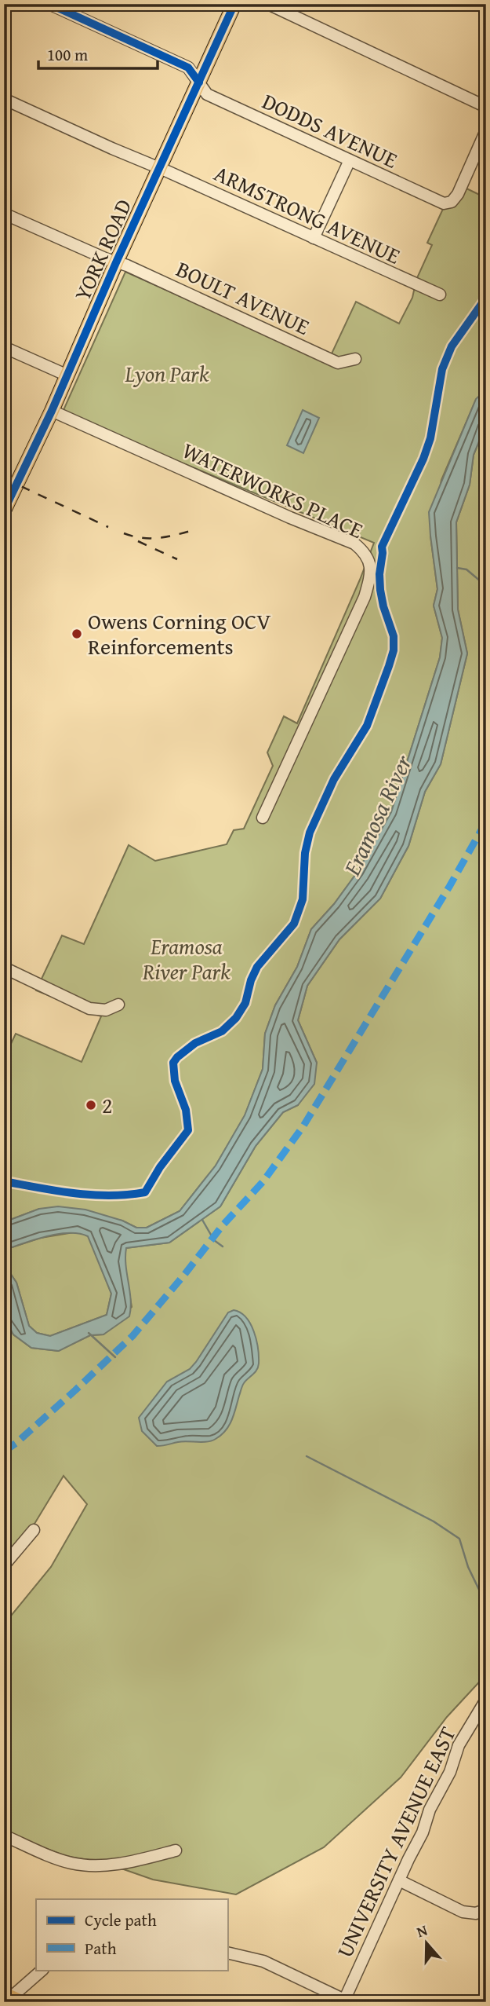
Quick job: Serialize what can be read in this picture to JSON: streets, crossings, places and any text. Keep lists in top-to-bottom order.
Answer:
{
  "streets": {
    "main road": ["YORK ROAD"],
    "street": [
      "DODDS AVENUE",
      "ARMSTRONG AVENUE",
      "BOULT AVENUE",
      "WATERWORKS PLACE",
      "UNIVERSITY AVENUE EAST"
    ]
  },
  "crossings": [
    ["DODDS AVENUE", "YORK ROAD"],
    ["ARMSTRONG AVENUE", "YORK ROAD"],
    ["YORK ROAD", "BOULT AVENUE"],
    ["YORK ROAD", "WATERWORKS PLACE"]
  ],
  "water": ["Eramosa River"],
  "parks": ["Lyon Park", "Eramosa River Park"],
  "places": ["Owens Corning OCV Reinforcements", "2"],
  "legend": ["Cycle path", "Path"],
  "scale_bar": "100 m",
  "north": "top"
}
